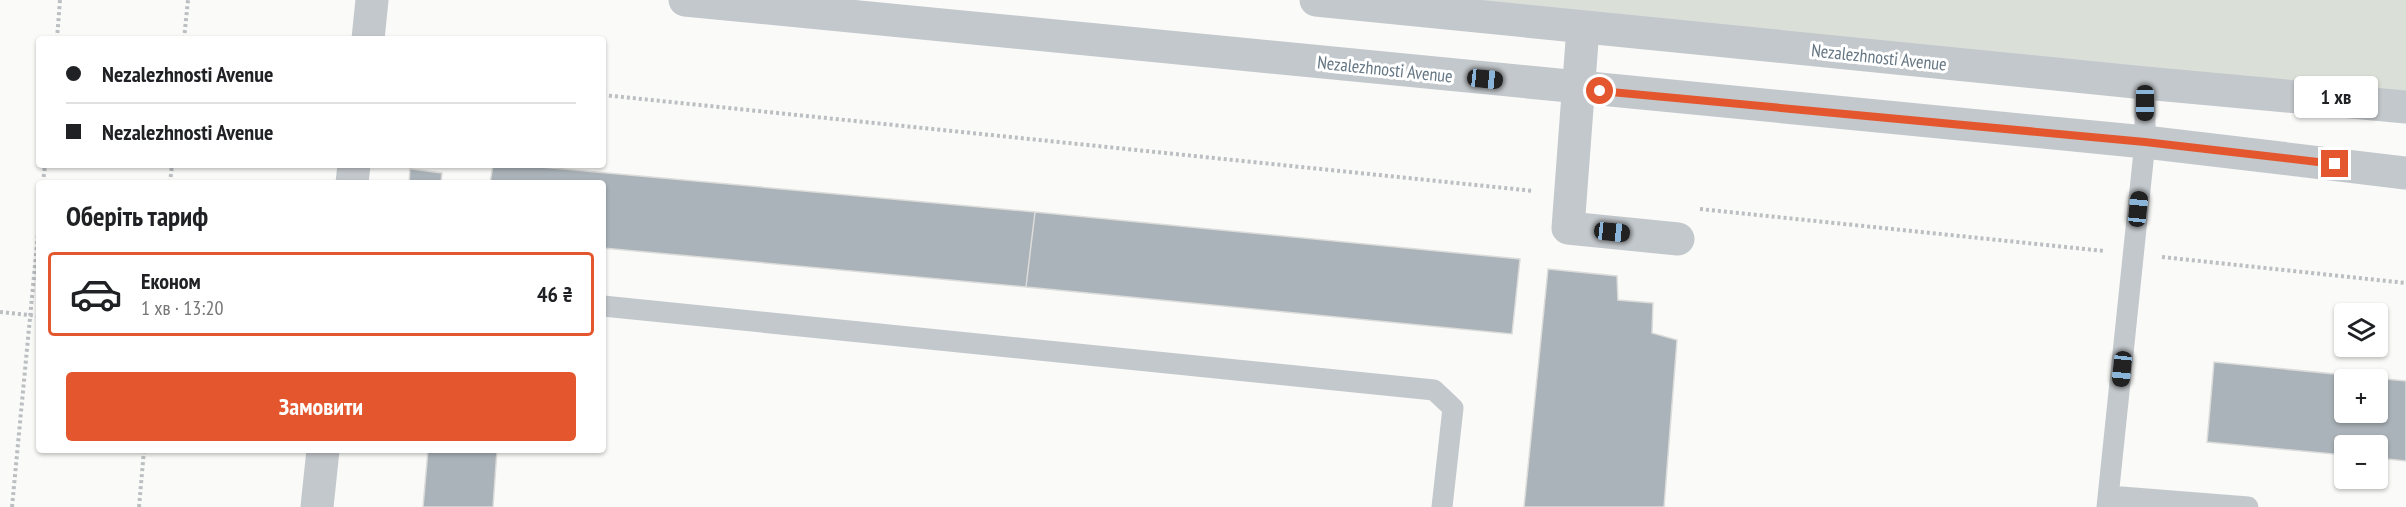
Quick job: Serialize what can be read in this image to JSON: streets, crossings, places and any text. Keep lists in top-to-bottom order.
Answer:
{
  "streets": {
    "street": ["Nezalezhnosti Avenue"]
  },
  "page": {
    "banner": ["Nezalezhnosti Avenue", "Nezalezhnosti Avenue"],
    "bubble": "1 хв",
    "heading": "Оберіть тариф",
    "list": [
      {
        "name": "Економ",
        "note": "1 хв · 13:20",
        "value": "46 ₴"
      }
    ],
    "map_buttons": ["+", "−"],
    "buttons": "Замовити"
  }
}
